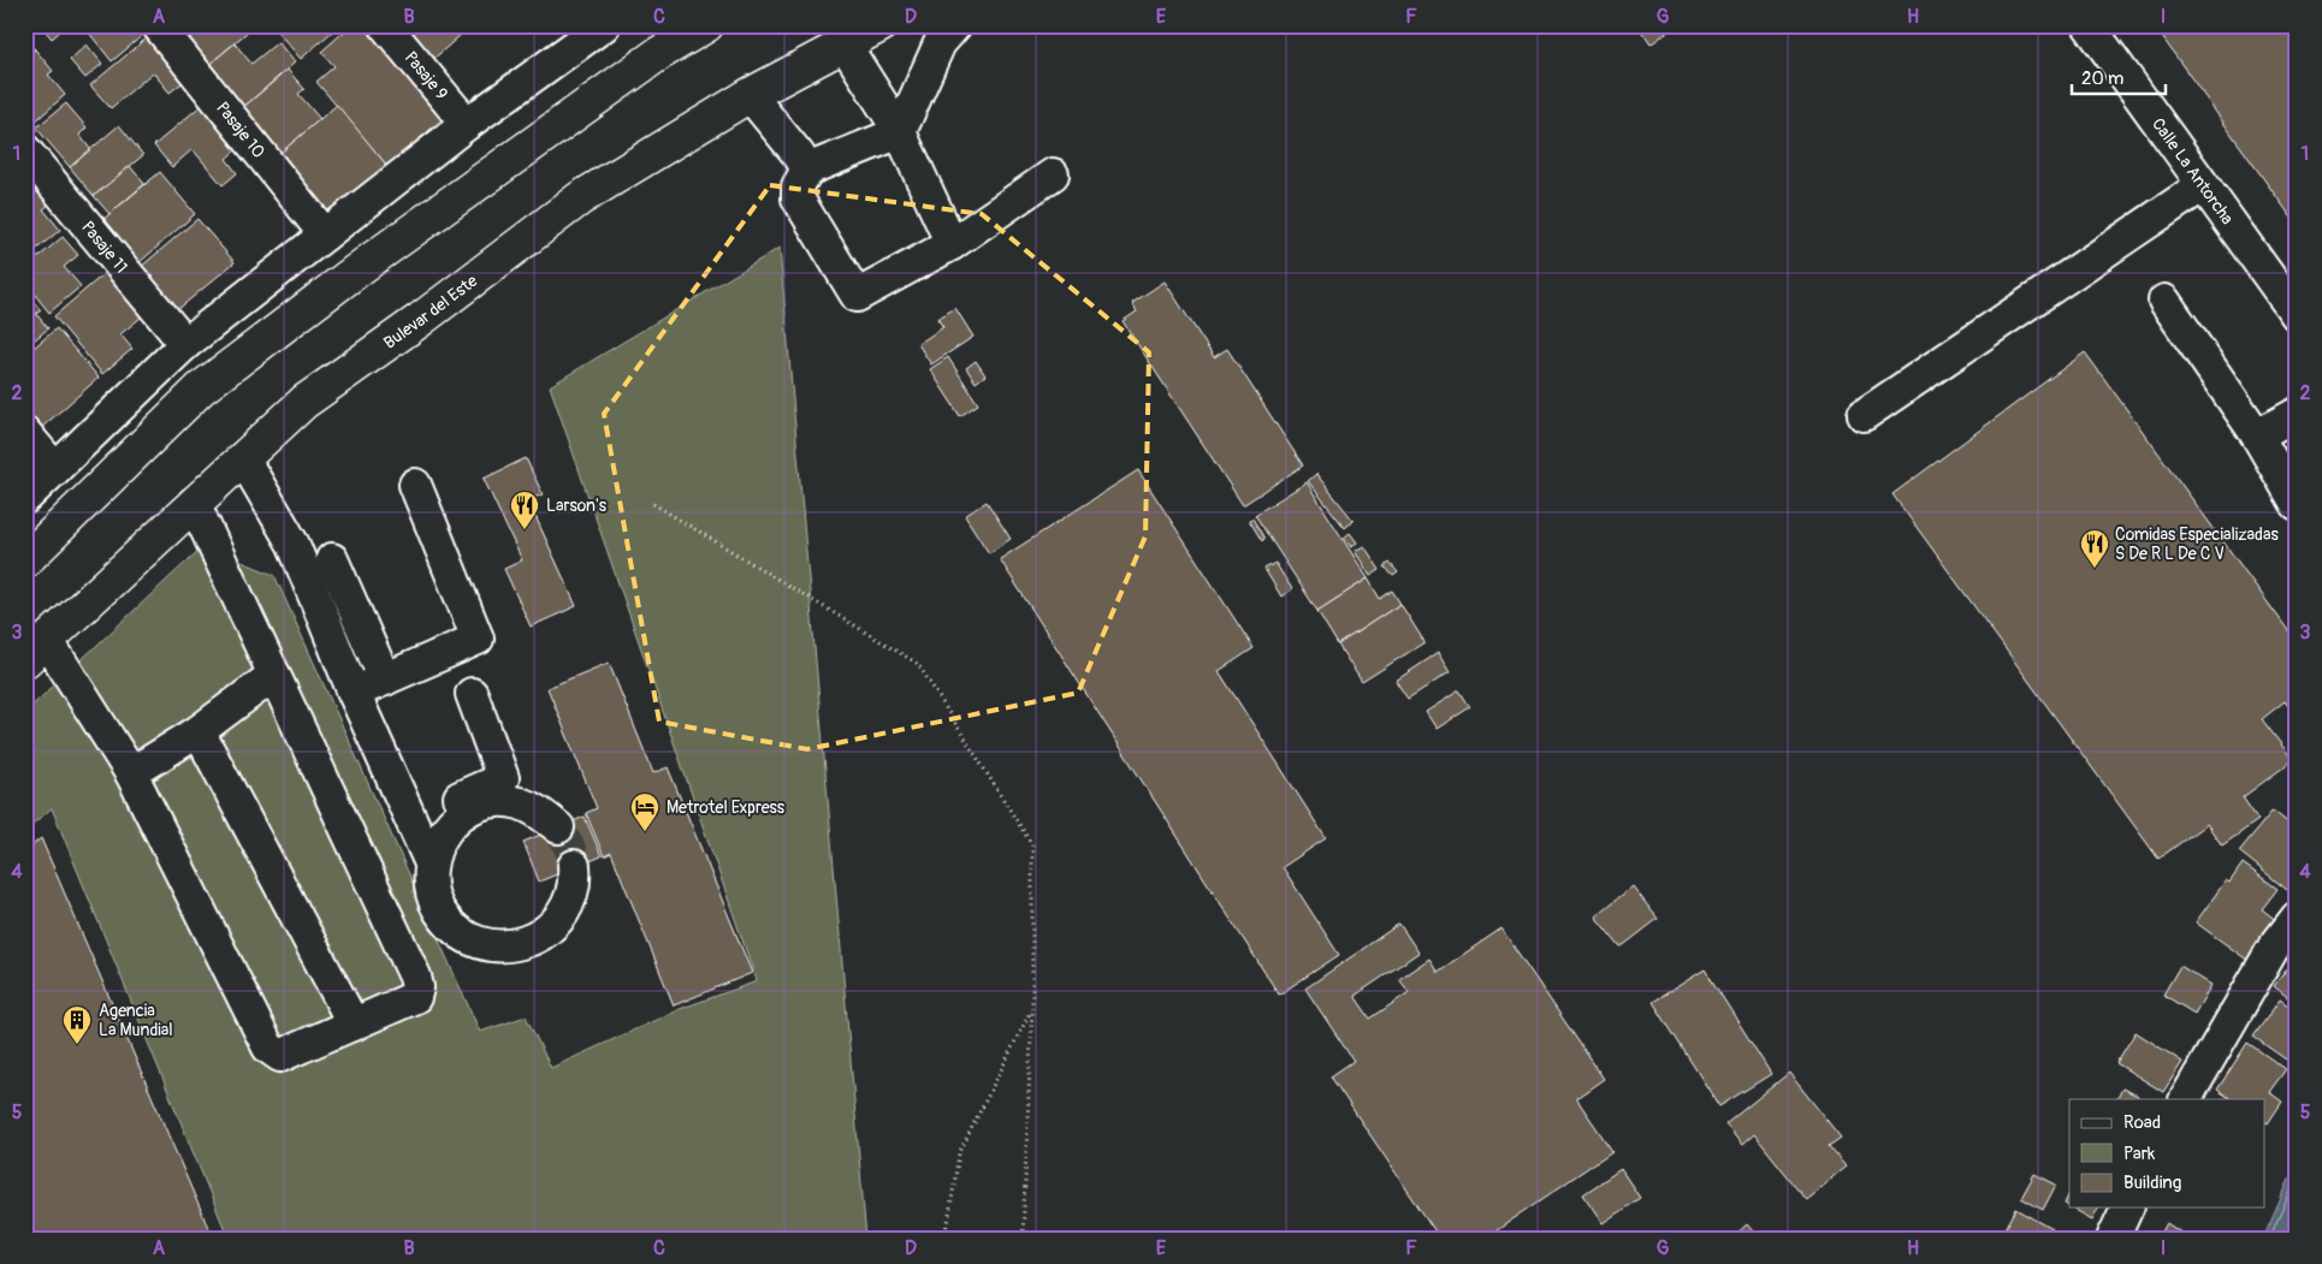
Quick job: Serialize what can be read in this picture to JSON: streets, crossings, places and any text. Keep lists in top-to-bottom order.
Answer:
{
  "streets": {
    "highway": ["Bulevar del Este"],
    "street": [
      "Pasaje 9",
      "Pasaje 10",
      "Calle La Antorcha",
      "Pasaje 11"
    ]
  },
  "places": {
    "restaurant": ["Larson's", "Comidas Especializadas S De R L De C V"],
    "hotel": ["Metrotel Express"],
    "building": ["Agencia La Mundial"]
  },
  "legend": ["Road", "Park", "Building"],
  "scale_bar": "20 m",
  "grid": {
    "columns": [
      "A",
      "B",
      "C",
      "D",
      "E",
      "F",
      "G",
      "H",
      "I"
    ],
    "rows": [
      "1",
      "2",
      "3",
      "4",
      "5"
    ]
  }
}
